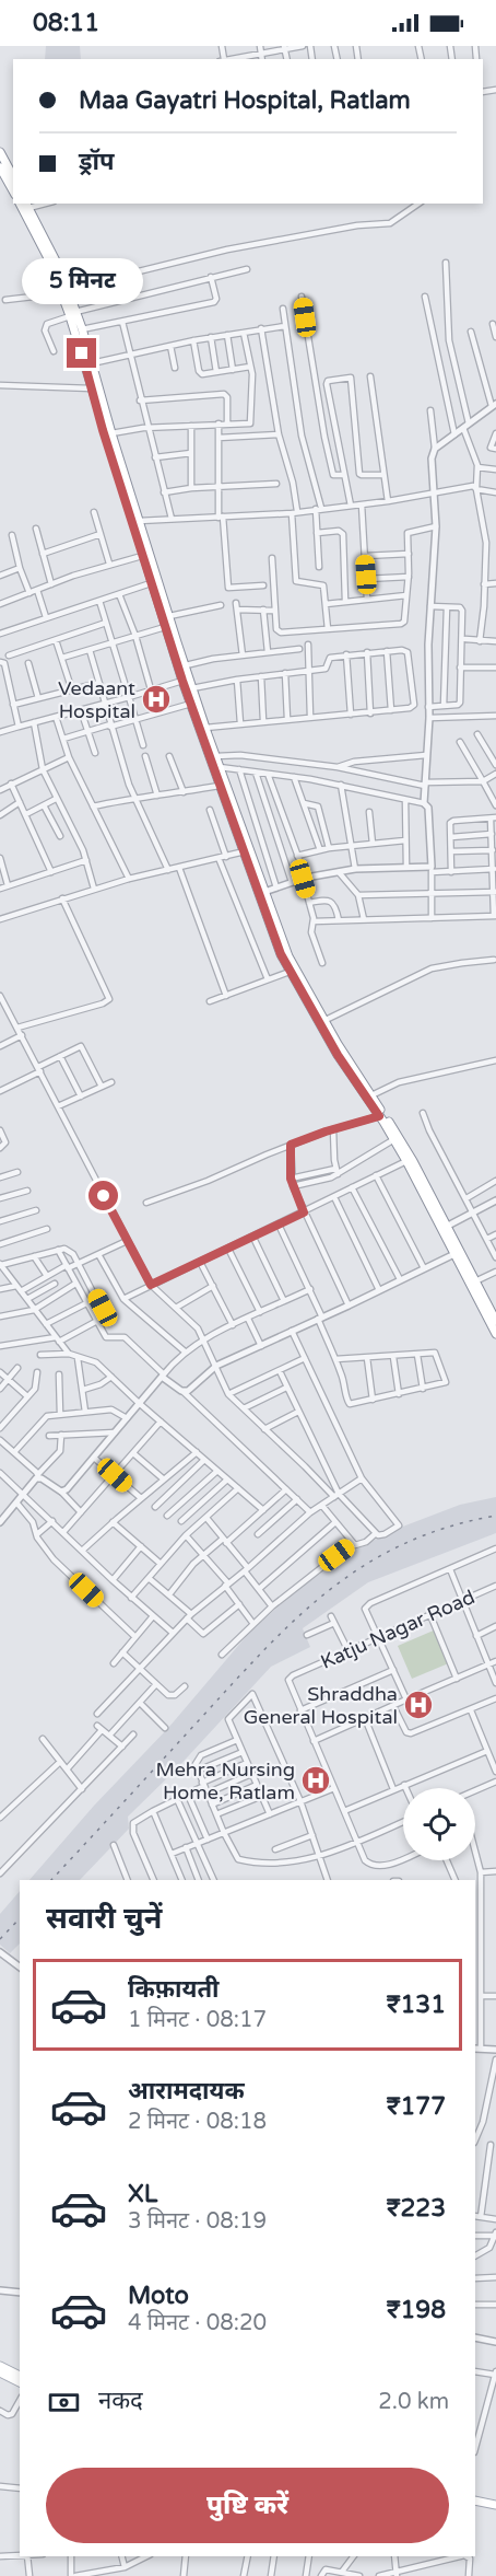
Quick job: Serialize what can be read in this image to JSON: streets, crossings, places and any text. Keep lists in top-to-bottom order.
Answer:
{
  "streets": {
    "street": ["Katju Nagar Road"]
  },
  "places": {
    "hospital": ["Vedaant Hospital", "Shraddha General Hospital", "Mehra Nursing Home, Ratlam"]
  },
  "page": {
    "status": "08:11",
    "banner": ["Maa Gayatri Hospital, Ratlam", "ड्रॉप"],
    "bubble": "5 मिनट",
    "heading": "सवारी चुनें",
    "list": [
      {
        "name": "किफ़ायती",
        "note": "1 मिनट · 08:17",
        "value": "₹131"
      },
      {
        "name": "आरामदायक",
        "note": "2 मिनट · 08:18",
        "value": "₹177"
      },
      {
        "name": "XL",
        "note": "3 मिनट · 08:19",
        "value": "₹223"
      },
      {
        "name": "Moto",
        "note": "4 मिनट · 08:20",
        "value": "₹198"
      }
    ],
    "pay": ["नकद", "2.0 km"],
    "buttons": "पुष्टि करें"
  }
}
